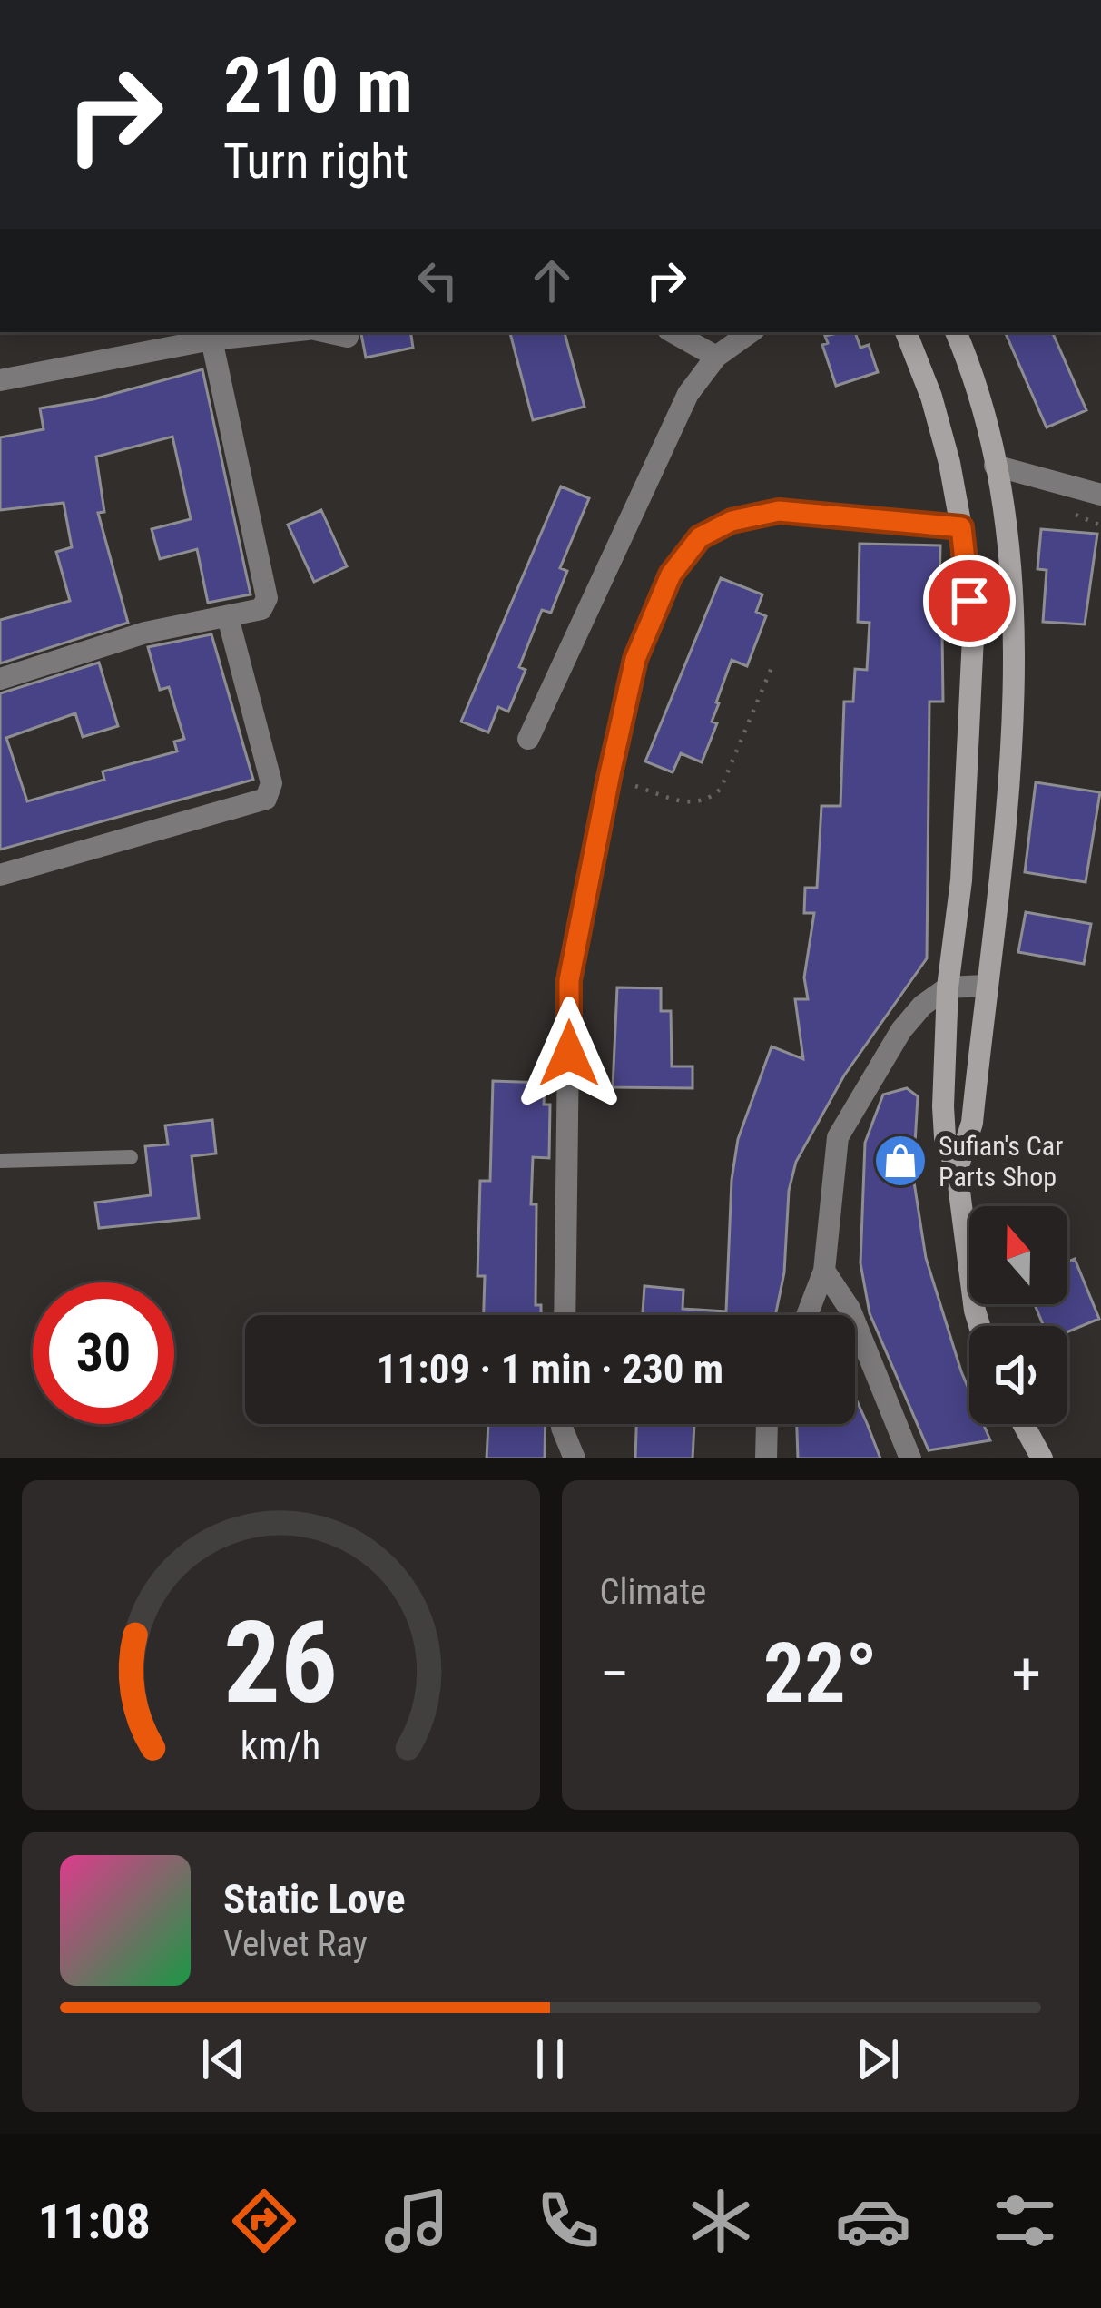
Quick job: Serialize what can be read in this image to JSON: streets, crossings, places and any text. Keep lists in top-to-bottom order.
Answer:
{
  "places": {
    "shop": ["Sufian's Car Parts Shop"]
  },
  "north": "top",
  "page": {
    "turn": ["210 m", "Turn right"],
    "limit": "30",
    "trip": "11:09 · 1 min · 230 m",
    "tile": "Climate",
    "heat": ["−", "22°", "+"],
    "song": ["Static Love", "Velvet Ray"],
    "tabs": "11:08",
    "gauge": ["26", "km/h"]
  }
}
